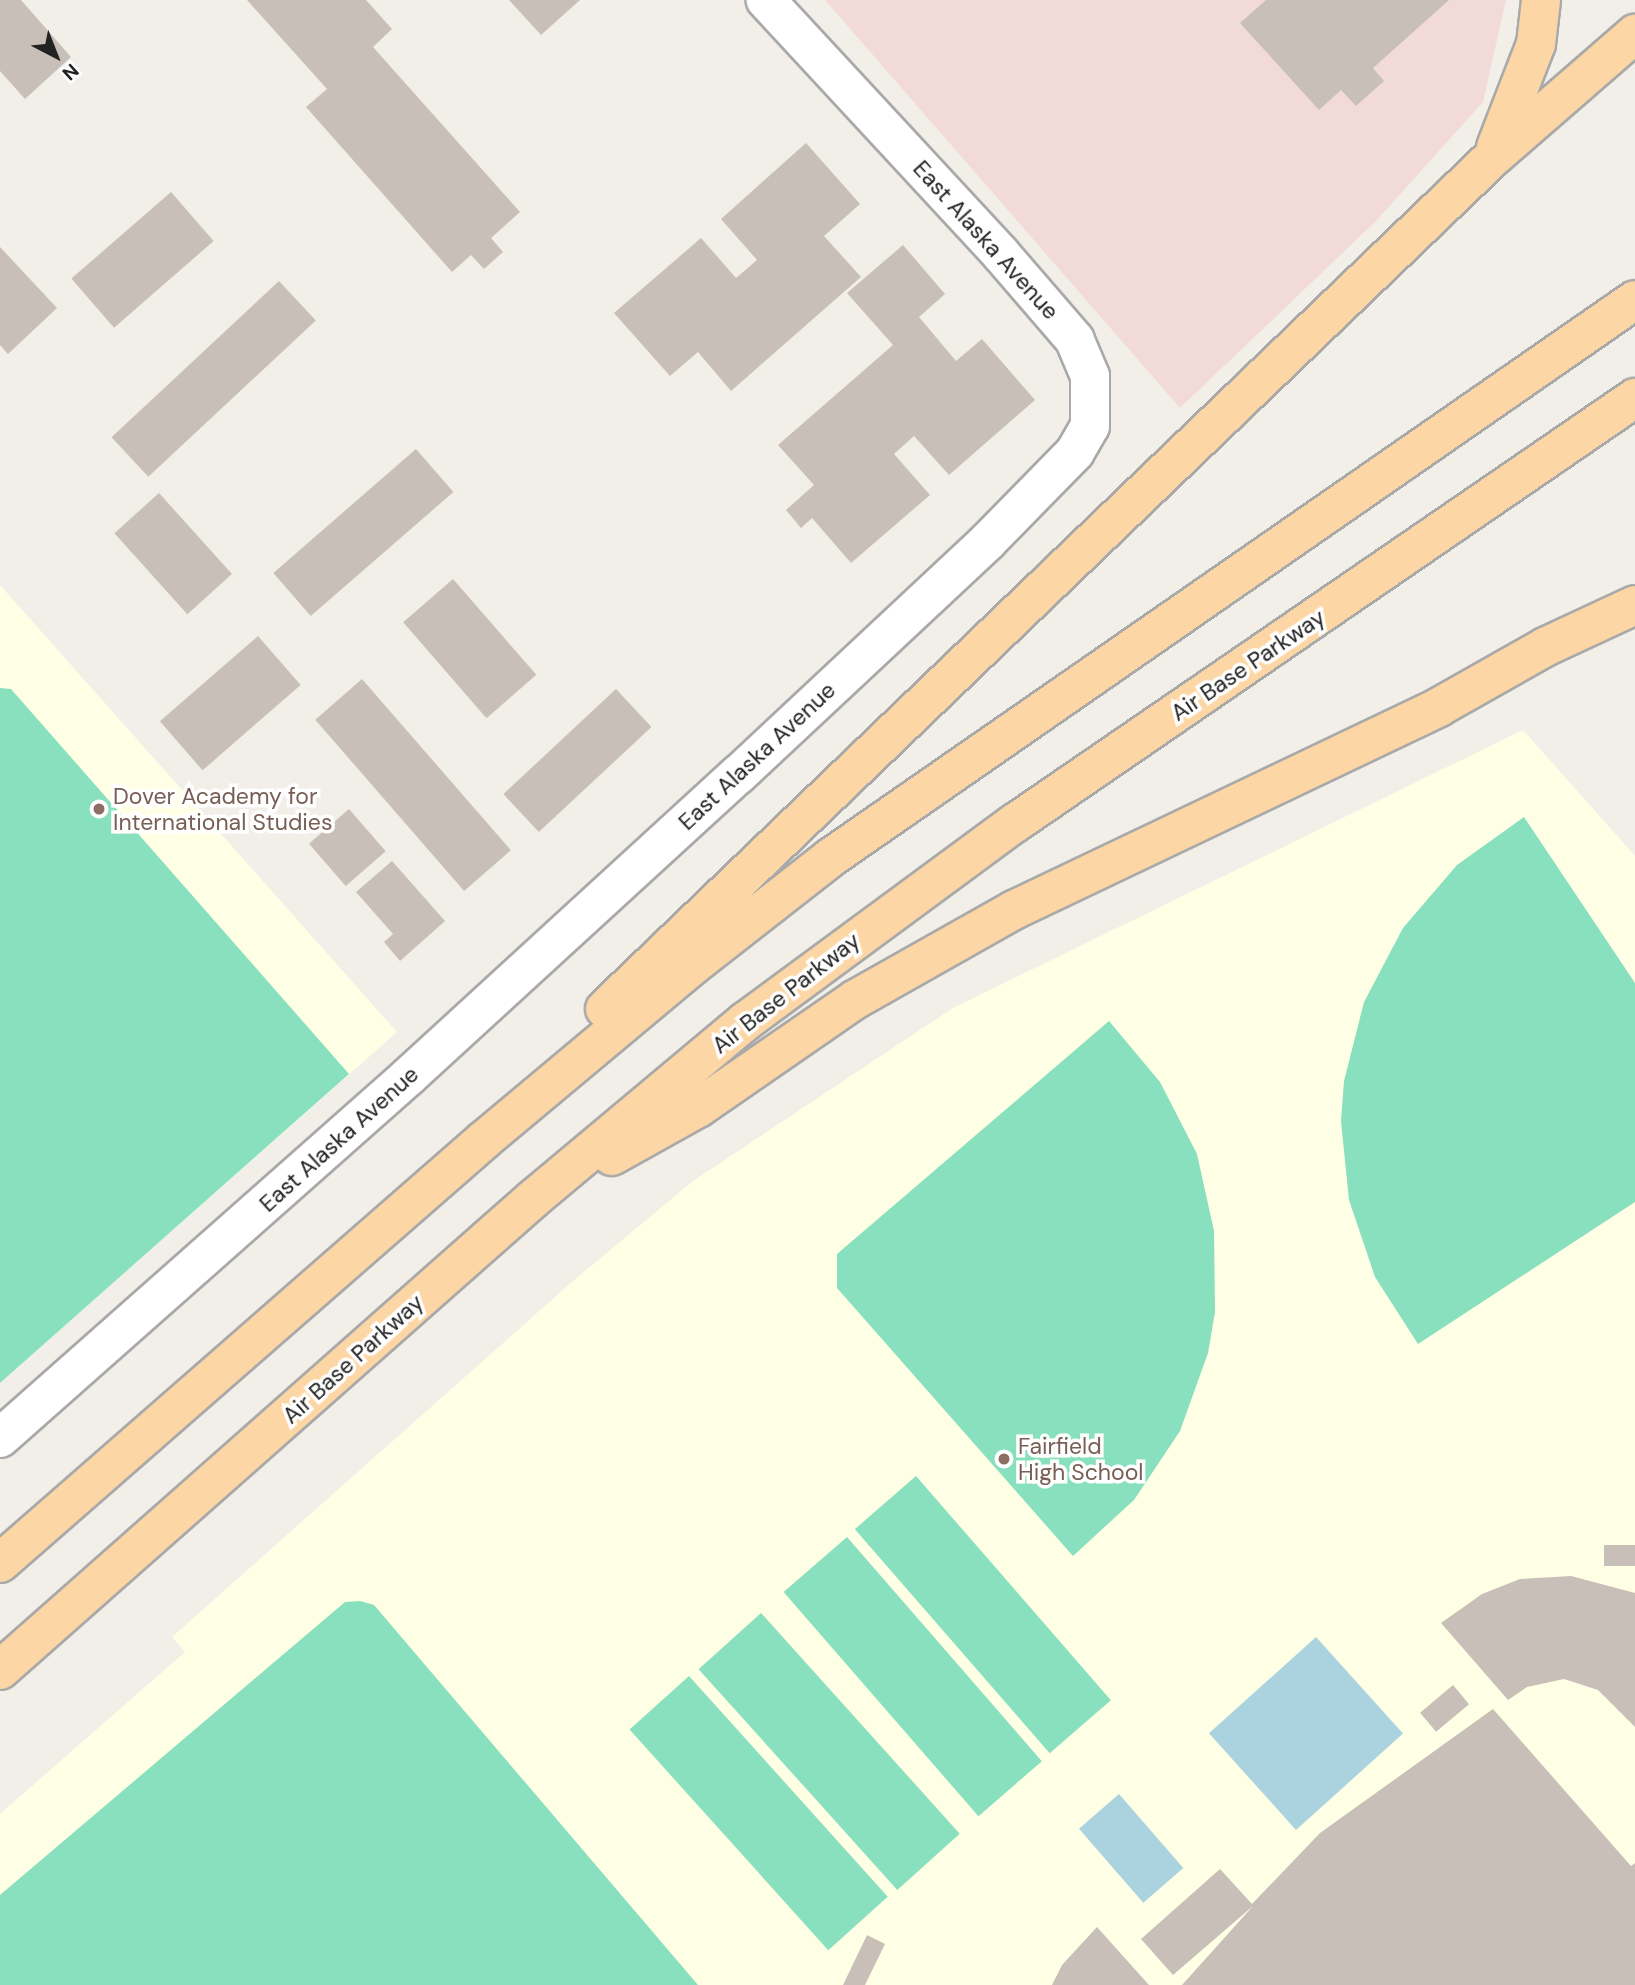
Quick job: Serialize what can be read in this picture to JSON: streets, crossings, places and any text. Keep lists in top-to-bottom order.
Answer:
{
  "streets": {
    "main road": ["Air Base Parkway"],
    "street": ["East Alaska Avenue"]
  },
  "places": ["Dover Academy for International Studies", "Fairfield High School"],
  "north": "bottom right"
}
